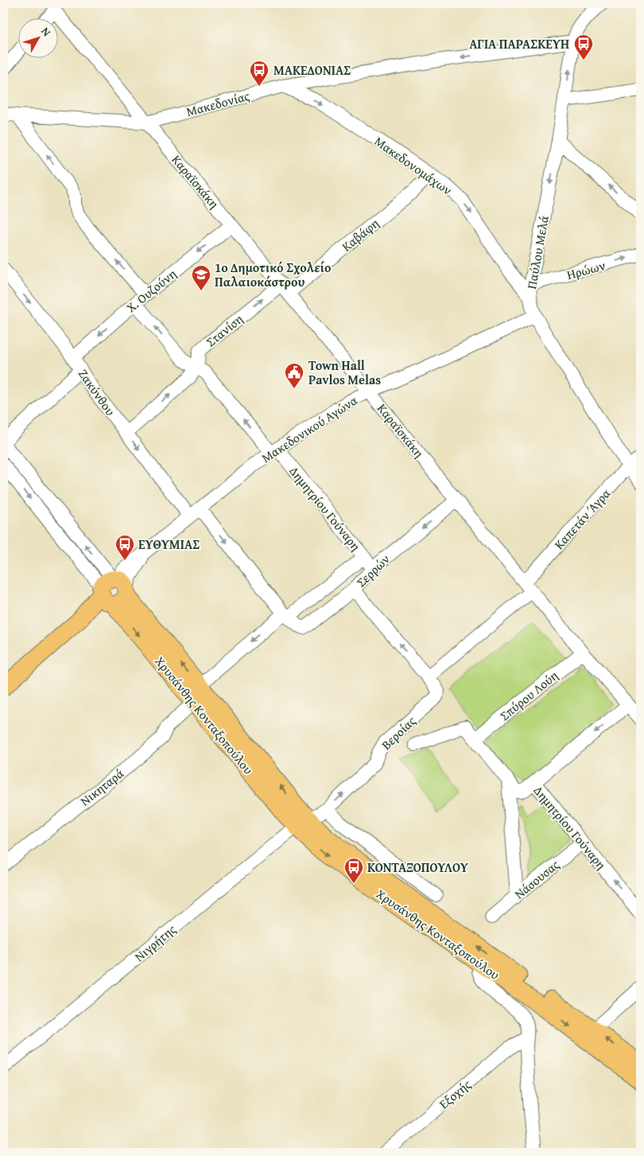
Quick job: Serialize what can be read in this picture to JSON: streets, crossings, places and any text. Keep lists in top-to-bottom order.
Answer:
{
  "streets": {
    "main road": ["Χρυσάνθης Κονταξοπούλου"],
    "street": [
      "Μακεδονίας",
      "Μακεδονομάχων",
      "Καραϊσκάκη",
      "Καβάφη",
      "Παύλου Μελά",
      "Ηρώων",
      "Χ. Ουζούνη",
      "Στανίση",
      "Ζακύνθου",
      "Μακεδονικού Αγώνα",
      "Δημητρίου Γούναρη",
      "Καπετάν Άγρα",
      "Σερρών",
      "Σπύρου Λούη",
      "Βεροίας",
      "Νικηταρά",
      "Νάσουσας",
      "Νιγρήτης",
      "Εξοχής"
    ]
  },
  "crossings": [
    ["Μακεδονίας", "Μακεδονομάχων"],
    ["Μακεδονίας", "Καραϊσκάκη"],
    ["Μακεδονίας", "Παύλου Μελά"],
    ["Μακεδονομάχων", "Καβάφη"],
    ["Μακεδονομάχων", "Παύλου Μελά"],
    ["Μακεδονομάχων", "Ηρώων"],
    ["Καραϊσκάκη", "Καβάφη"],
    ["Καραϊσκάκη", "Χ. Ουζούνη"],
    ["Καραϊσκάκη", "Στανίση"],
    ["Καραϊσκάκη", "Μακεδονικού Αγώνα"],
    ["Καραϊσκάκη", "Καπετάν Άγρα"],
    ["Καραϊσκάκη", "Σερρών"],
    ["Καραϊσκάκη", "Σπύρου Λούη"],
    ["Καβάφη", "Στανίση"],
    ["Παύλου Μελά", "Ηρώων"],
    ["Παύλου Μελά", "Μακεδονικού Αγώνα"],
    ["Παύλου Μελά", "Καπετάν Άγρα"],
    ["Χ. Ουζούνη", "Ζακύνθου"],
    ["Χ. Ουζούνη", "Δημητρίου Γούναρη"],
    ["Στανίση", "Ζακύνθου"],
    ["Στανίση", "Δημητρίου Γούναρη"],
    ["Ζακύνθου", "Μακεδονικού Αγώνα"],
    ["Ζακύνθου", "Σερρών"],
    ["Μακεδονικού Αγώνα", "Δημητρίου Γούναρη"],
    ["Μακεδονικού Αγώνα", "Χρυσάνθης Κονταξοπούλου"],
    ["Δημητρίου Γούναρη", "Σερρών"],
    ["Δημητρίου Γούναρη", "Σπύρου Λούη"],
    ["Δημητρίου Γούναρη", "Βεροίας"],
    ["Δημητρίου Γούναρη", "Νάσουσας"],
    ["Καπετάν Άγρα", "Βεροίας"],
    ["Σερρών", "Χρυσάνθης Κονταξοπούλου"],
    ["Χρυσάνθης Κονταξοπούλου", "Βεροίας"],
    ["Χρυσάνθης Κονταξοπούλου", "Νικηταρά"],
    ["Χρυσάνθης Κονταξοπούλου", "Νιγρήτης"],
    ["Βεροίας", "Νιγρήτης"]
  ],
  "one_way": [
    "Μακεδονίας",
    "Μακεδονομάχων",
    "Ηρώων",
    "Χ. Ουζούνη",
    "Στανίση",
    "Δημητρίου Γούναρη",
    "Σερρών",
    "Βεροίας"
  ],
  "places": {
    "bus stop": [
      "ΑΓΙΑ ΠΑΡΑΣΚΕΥΗ",
      "ΜΑΚΕΔΟΝΙΑΣ",
      "ΕΥΘΥΜΙΑΣ",
      "ΚΟΝΤΑΞΟΠΟΥΛΟΥ"
    ],
    "school or university": ["1ο Δημοτικό Σχολείο Παλαιοκάστρου"],
    "public building": ["Town Hall Pavlos Melas"]
  },
  "north": "top right"
}
